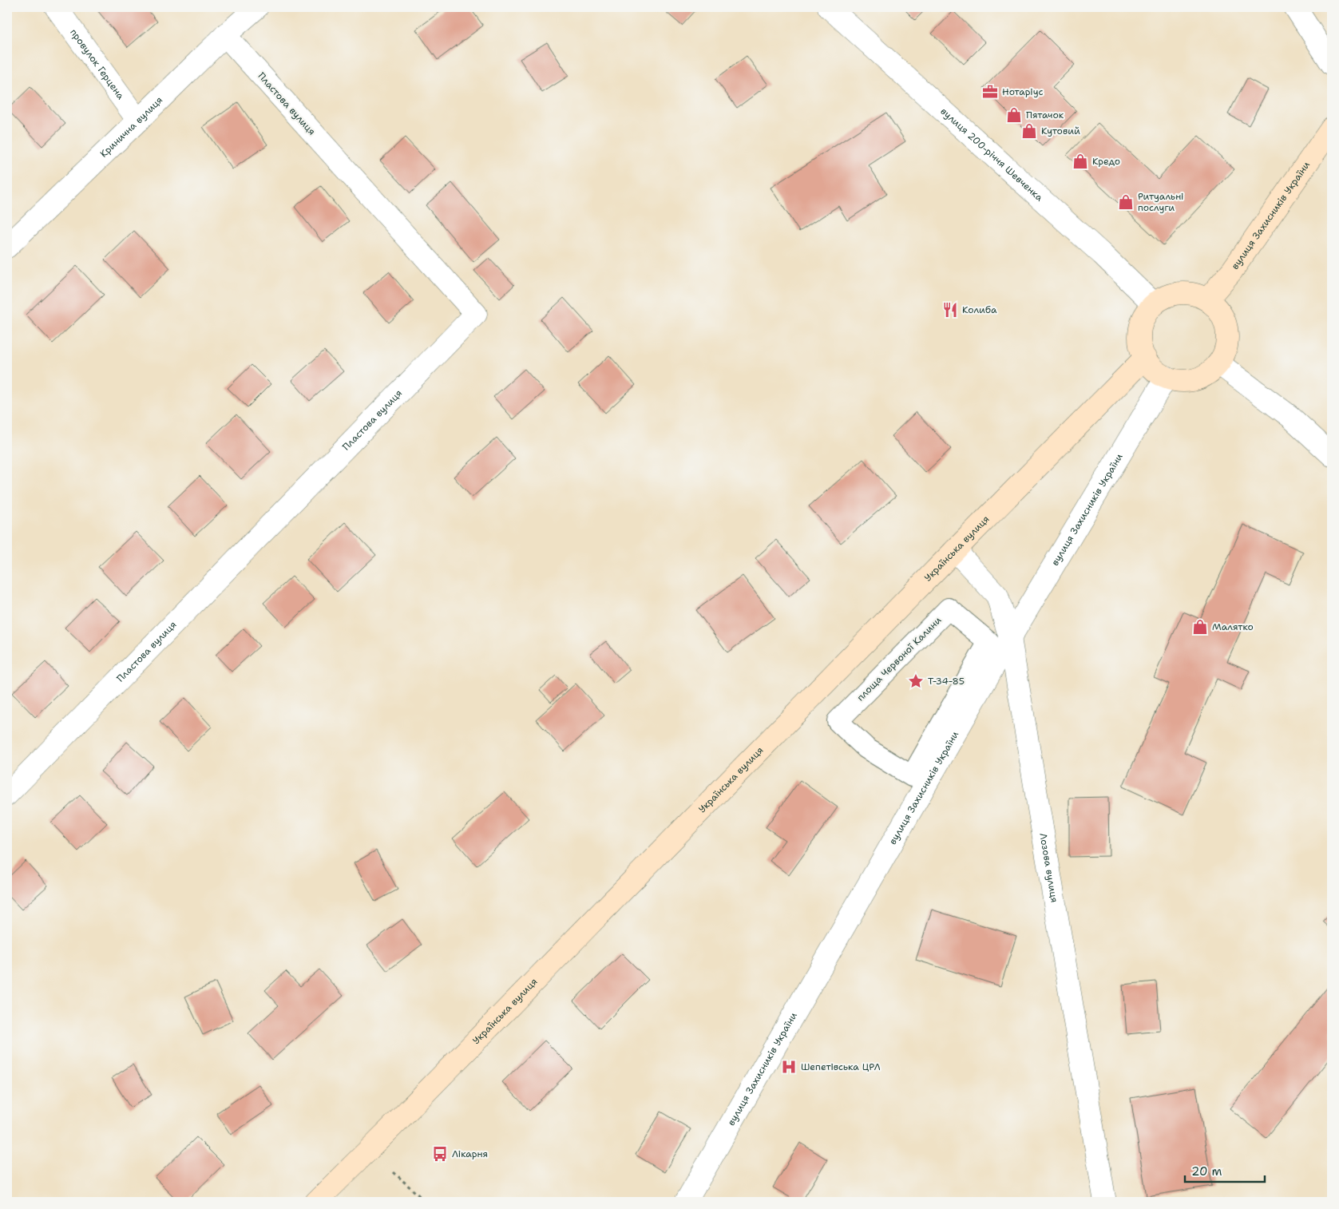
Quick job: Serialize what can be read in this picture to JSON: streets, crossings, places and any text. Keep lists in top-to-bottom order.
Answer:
{
  "streets": {
    "main road": ["вулиця Захисників України", "Українська вулиця"],
    "street": [
      "провулок Герцена",
      "Пластова вулиця",
      "Кринична вулиця",
      "вулиця 200-річчя Шевченка",
      "площа Червоної Калини",
      "Лозова вулиця"
    ]
  },
  "crossings": [
    ["провулок Герцена", "Кринична вулиця"],
    ["Пластова вулиця", "Кринична вулиця"],
    ["вулиця 200-річчя Шевченка", "вулиця Захисників України"],
    ["вулиця 200-річчя Шевченка", "Українська вулиця"],
    ["вулиця Захисників України", "Українська вулиця"],
    ["вулиця Захисників України", "Лозова вулиця"],
    ["Українська вулиця", "Лозова вулиця"]
  ],
  "places": {
    "office": ["Нотаріус"],
    "shop": [
      "Пятачок",
      "Кутовий",
      "Кредо",
      "Ритуальні послуги",
      "Малятко"
    ],
    "restaurant": ["Колиба"],
    "place": ["Т-34-85"],
    "hospital": ["Шепетівська ЦРЛ"],
    "bus stop": ["Лікарня"]
  },
  "scale_bar": "20 m"
}
